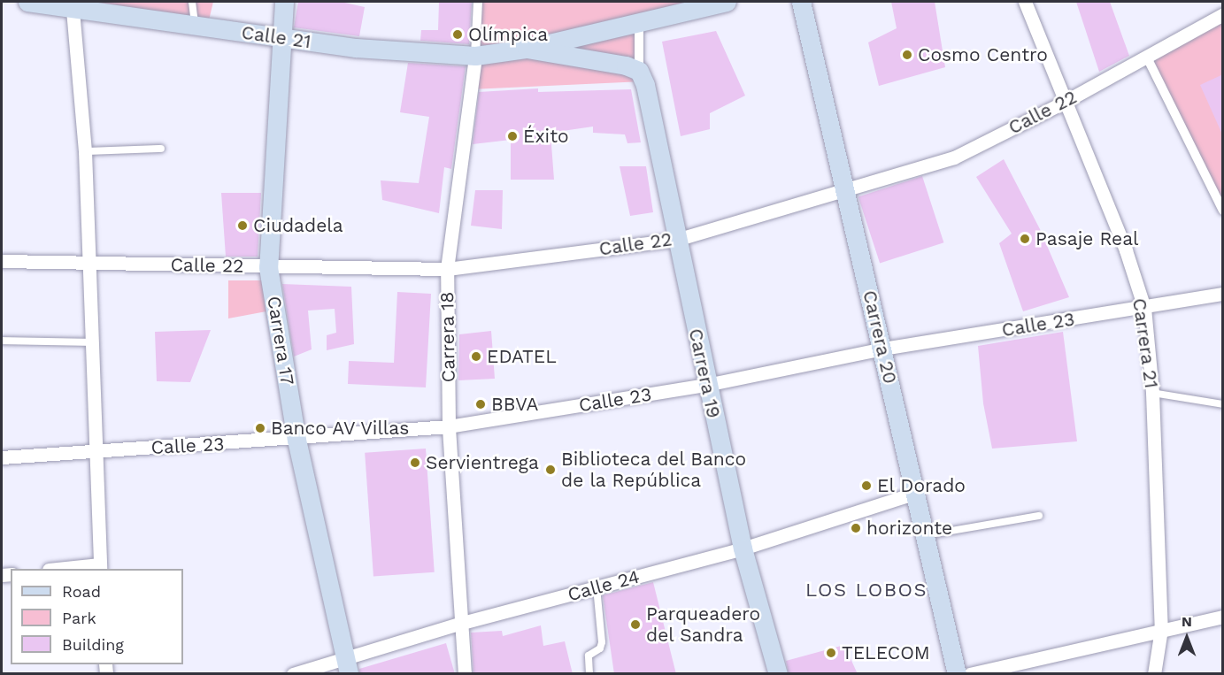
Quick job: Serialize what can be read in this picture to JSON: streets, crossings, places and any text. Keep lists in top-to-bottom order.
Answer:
{
  "streets": {
    "main road": [
      "Calle 21",
      "Carrera 20",
      "Carrera 17",
      "Carrera 19"
    ],
    "street": [
      "Calle 22",
      "Calle 23",
      "Carrera 18",
      "Carrera 21",
      "Calle 24"
    ]
  },
  "crossings": [
    ["Calle 21", "Carrera 18"],
    ["Calle 21", "Carrera 17"],
    ["Calle 21", "Carrera 19"],
    ["Calle 22", "Carrera 18"],
    ["Calle 22", "Carrera 20"],
    ["Calle 22", "Carrera 17"],
    ["Calle 22", "Carrera 21"],
    ["Calle 22", "Carrera 19"],
    ["Calle 23", "Carrera 18"],
    ["Calle 23", "Carrera 20"],
    ["Calle 23", "Carrera 17"],
    ["Calle 23", "Carrera 21"],
    ["Calle 23", "Carrera 19"],
    ["Carrera 18", "Calle 24"],
    ["Carrera 20", "Calle 24"],
    ["Carrera 17", "Calle 24"],
    ["Carrera 19", "Calle 24"]
  ],
  "districts": ["LOS LOBOS"],
  "places": [
    "Olímpica",
    "Cosmo Centro",
    "Éxito",
    "Ciudadela",
    "Pasaje Real",
    "EDATEL",
    "BBVA",
    "Banco AV Villas",
    "Servientrega",
    "Biblioteca del Banco de la República",
    "El Dorado",
    "horizonte",
    "Parqueadero del Sandra",
    "TELECOM"
  ],
  "legend": ["Road", "Park", "Building"],
  "north": "top"
}
